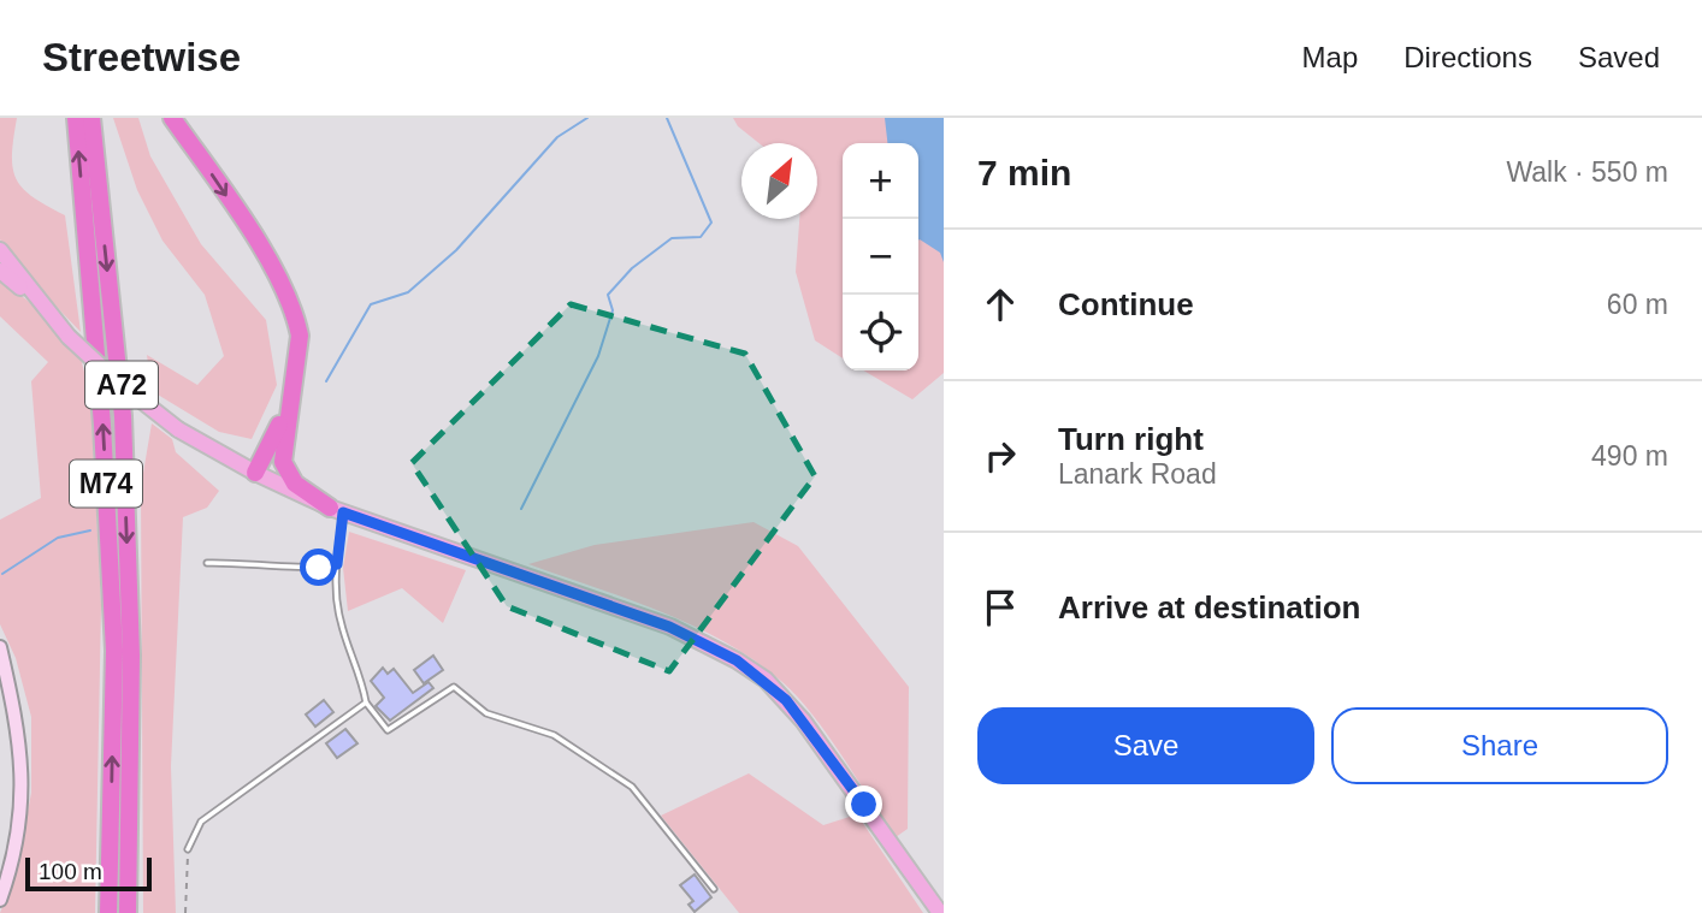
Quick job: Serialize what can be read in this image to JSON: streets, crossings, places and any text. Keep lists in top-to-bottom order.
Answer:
{
  "streets": {
    "highway": ["M74"],
    "main road": ["A72"]
  },
  "scale_bar": "100 m",
  "north": "top right",
  "page": {
    "header": "Streetwise",
    "nav": ["Map", "Directions", "Saved"],
    "heading": ["7 min", "Walk · 550 m"],
    "map_buttons": ["+", "−"],
    "list": [
      ["Continue", "60 m"],
      ["Turn right", "Lanark Road", "490 m"],
      "Arrive at destination"
    ],
    "buttons": ["Save", "Share"],
    "scale": "100 m"
  }
}
